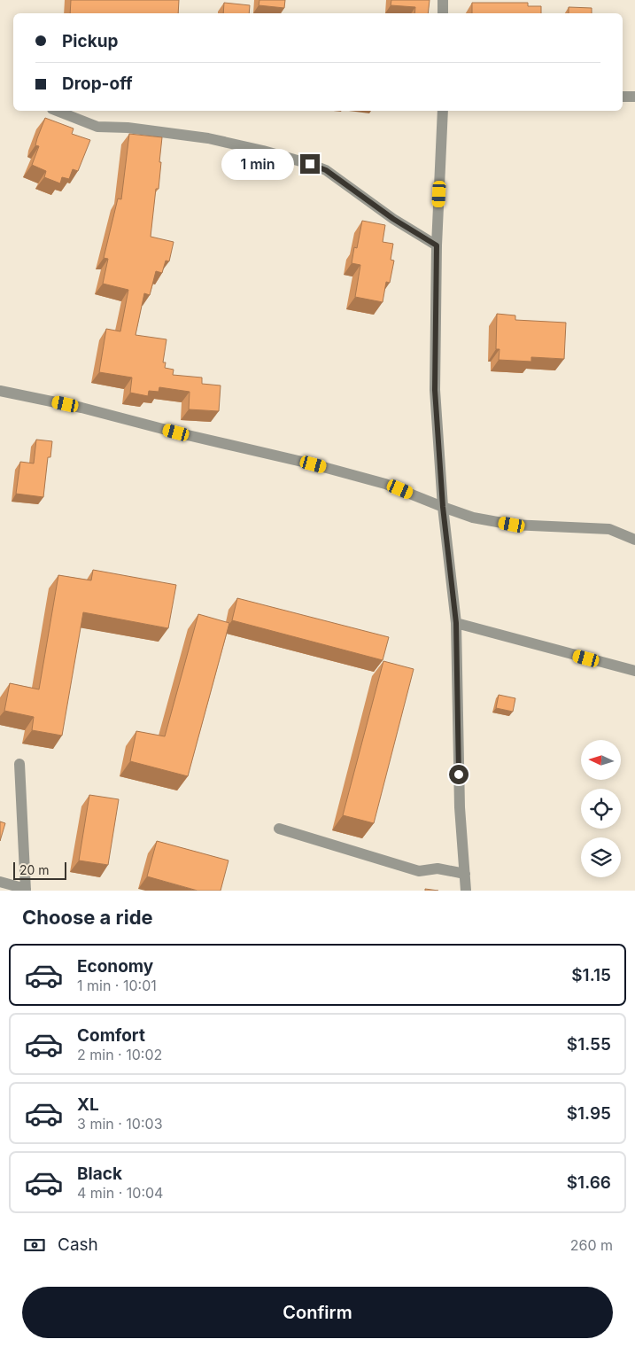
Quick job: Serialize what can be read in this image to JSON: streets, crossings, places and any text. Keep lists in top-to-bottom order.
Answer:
{
  "scale_bar": "20 m",
  "north": "left",
  "page": {
    "banner": ["Pickup", "Drop-off"],
    "bubble": "1 min",
    "scale": "20 m",
    "heading": "Choose a ride",
    "list": [
      {
        "name": "Economy",
        "note": "1 min · 10:01",
        "value": "$1.15"
      },
      {
        "name": "Comfort",
        "note": "2 min · 10:02",
        "value": "$1.55"
      },
      {
        "name": "XL",
        "note": "3 min · 10:03",
        "value": "$1.95"
      },
      {
        "name": "Black",
        "note": "4 min · 10:04",
        "value": "$1.66"
      }
    ],
    "pay": ["Cash", "260 m"],
    "buttons": "Confirm"
  }
}
